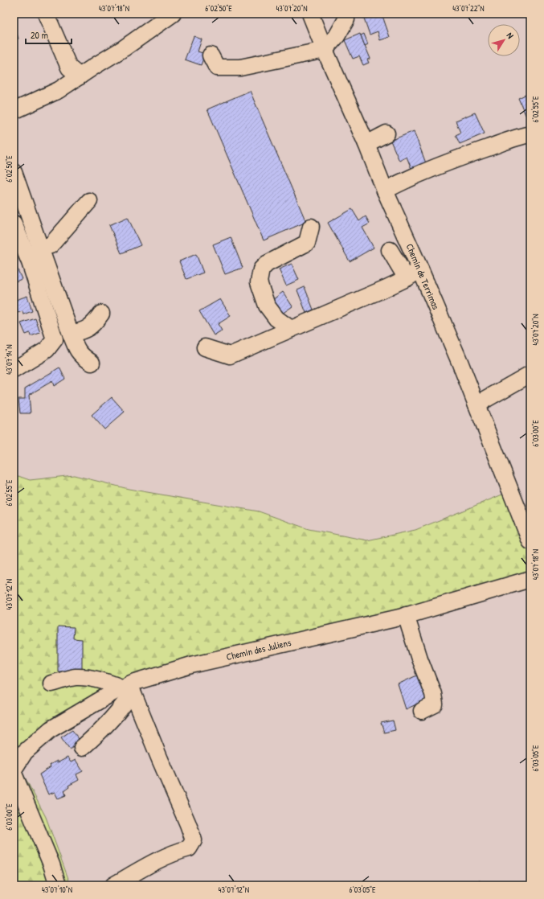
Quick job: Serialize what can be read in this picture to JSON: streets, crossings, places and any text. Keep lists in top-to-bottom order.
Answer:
{
  "streets": {
    "street": ["Chemin de Terrimas", "Chemin des Juliens"]
  },
  "scale_bar": "20 m",
  "north": "top right",
  "coordinates": [
    "43°07'18\"N",
    "6°02'50\"E",
    "43°07'20\"N",
    "43°07'22\"N",
    "6°02'55\"E",
    "43°07'14\"N",
    "6°03'00\"E",
    "43°07'12\"N",
    "6°03'05\"E",
    "43°07'10\"N"
  ]
}
